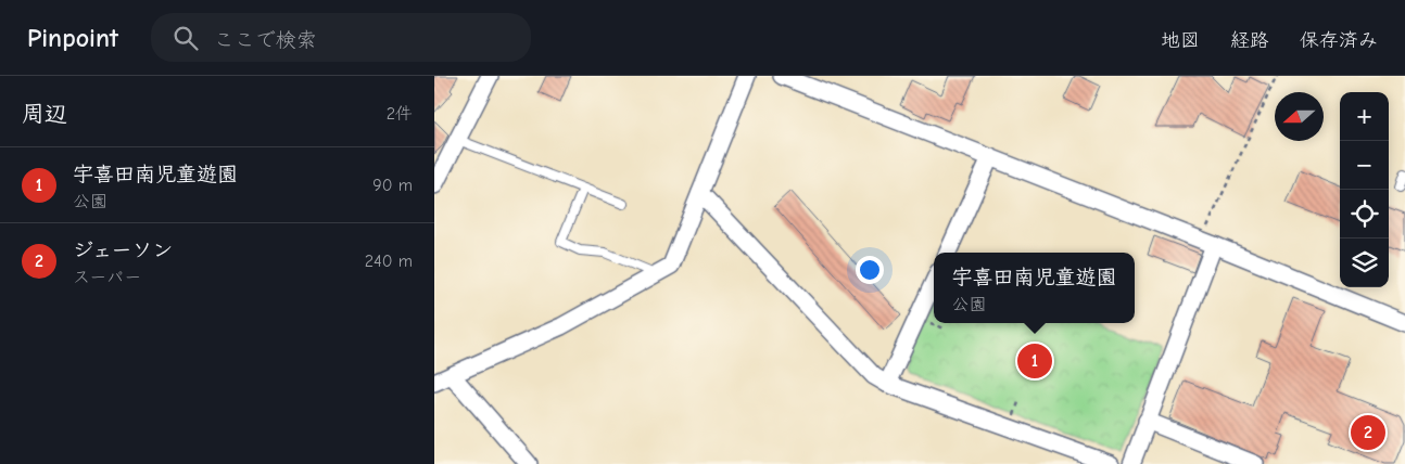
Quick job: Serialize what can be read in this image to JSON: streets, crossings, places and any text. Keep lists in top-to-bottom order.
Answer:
{
  "north": "left",
  "page": {
    "header": "Pinpoint",
    "search": "ここで検索",
    "nav": ["地図", "経路", "保存済み"],
    "heading": ["周辺", "2件"],
    "map_buttons": ["+", "−"],
    "list": [
      {
        "mark": "1",
        "name": "宇喜田南児童遊園",
        "note": "公園",
        "value": "90 m"
      },
      {
        "mark": "2",
        "name": "ジェーソン",
        "note": "スーパー",
        "value": "240 m"
      }
    ],
    "popup": ["宇喜田南児童遊園", "公園"],
    "pins": ["1", "2"]
  }
}
